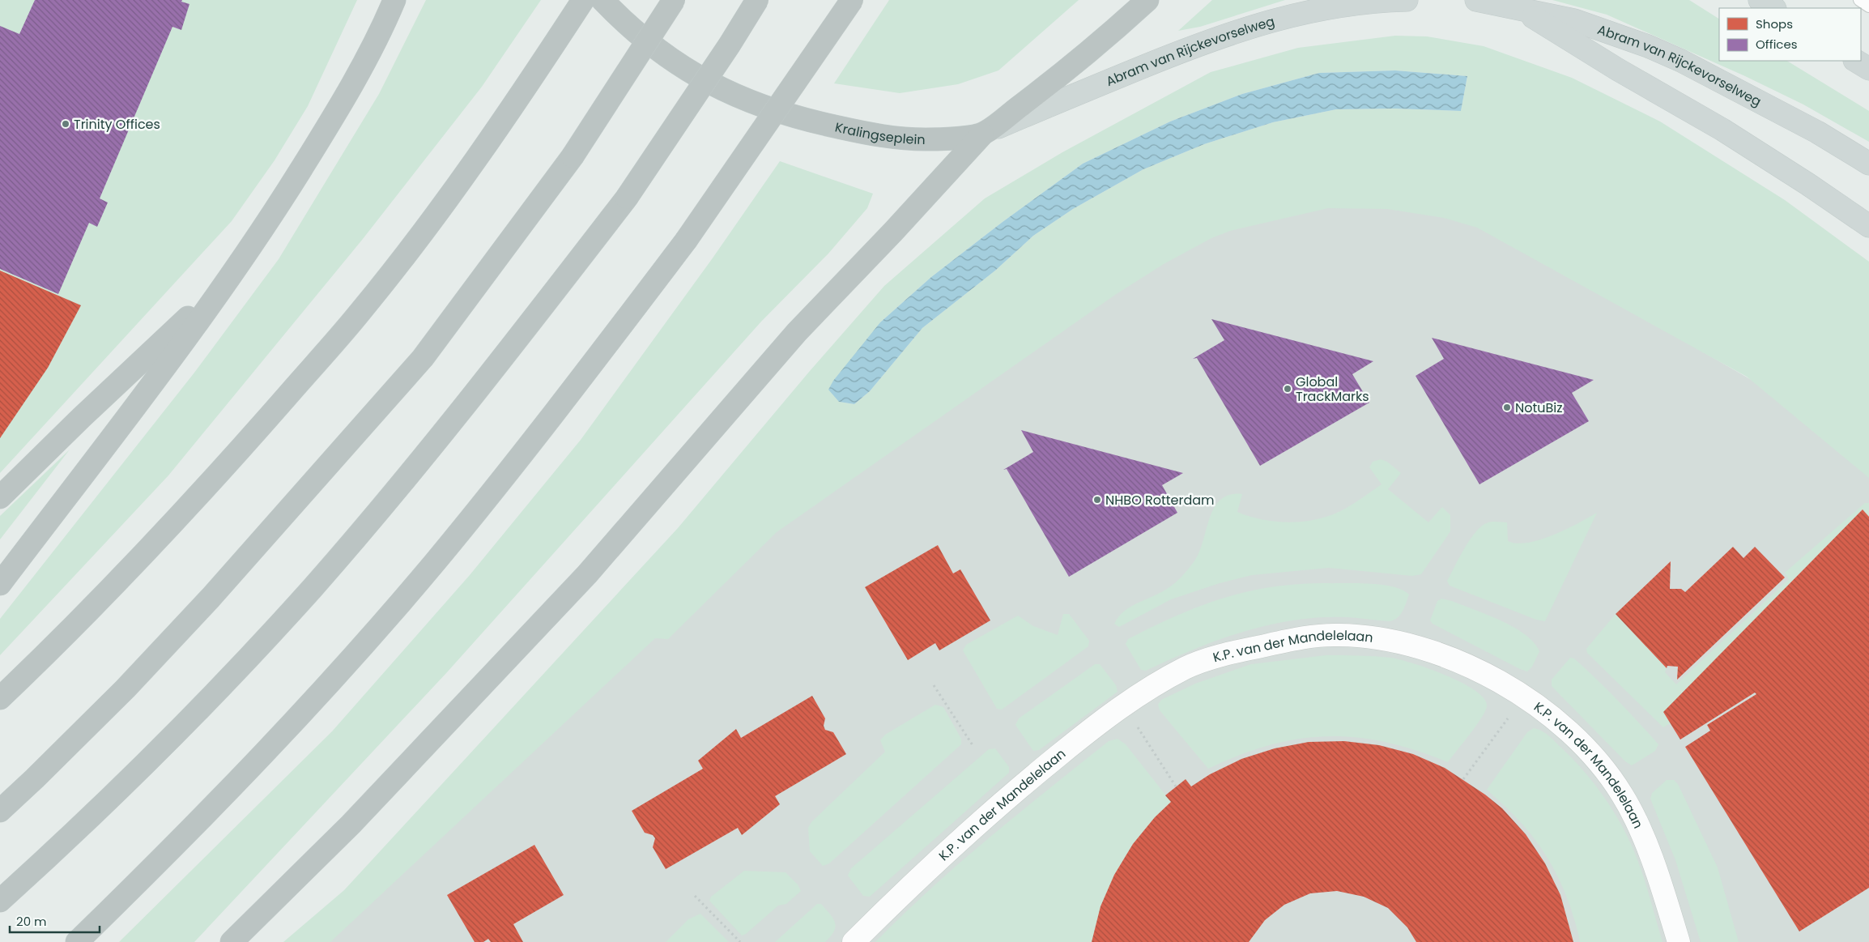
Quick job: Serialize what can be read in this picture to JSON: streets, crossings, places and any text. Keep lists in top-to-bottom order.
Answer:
{
  "streets": {
    "highway": ["Kralingseplein"],
    "main road": ["Abram van Rijckevorselweg"],
    "street": ["K.P. van der Mandelelaan"]
  },
  "crossings": [
    ["Abram van Rijckevorselweg", "Kralingseplein"]
  ],
  "places": [
    "Trinity Offices",
    "Global TrackMarks",
    "NotuBiz",
    "NHBO Rotterdam"
  ],
  "legend": ["Shops", "Offices"],
  "scale_bar": "20 m"
}
